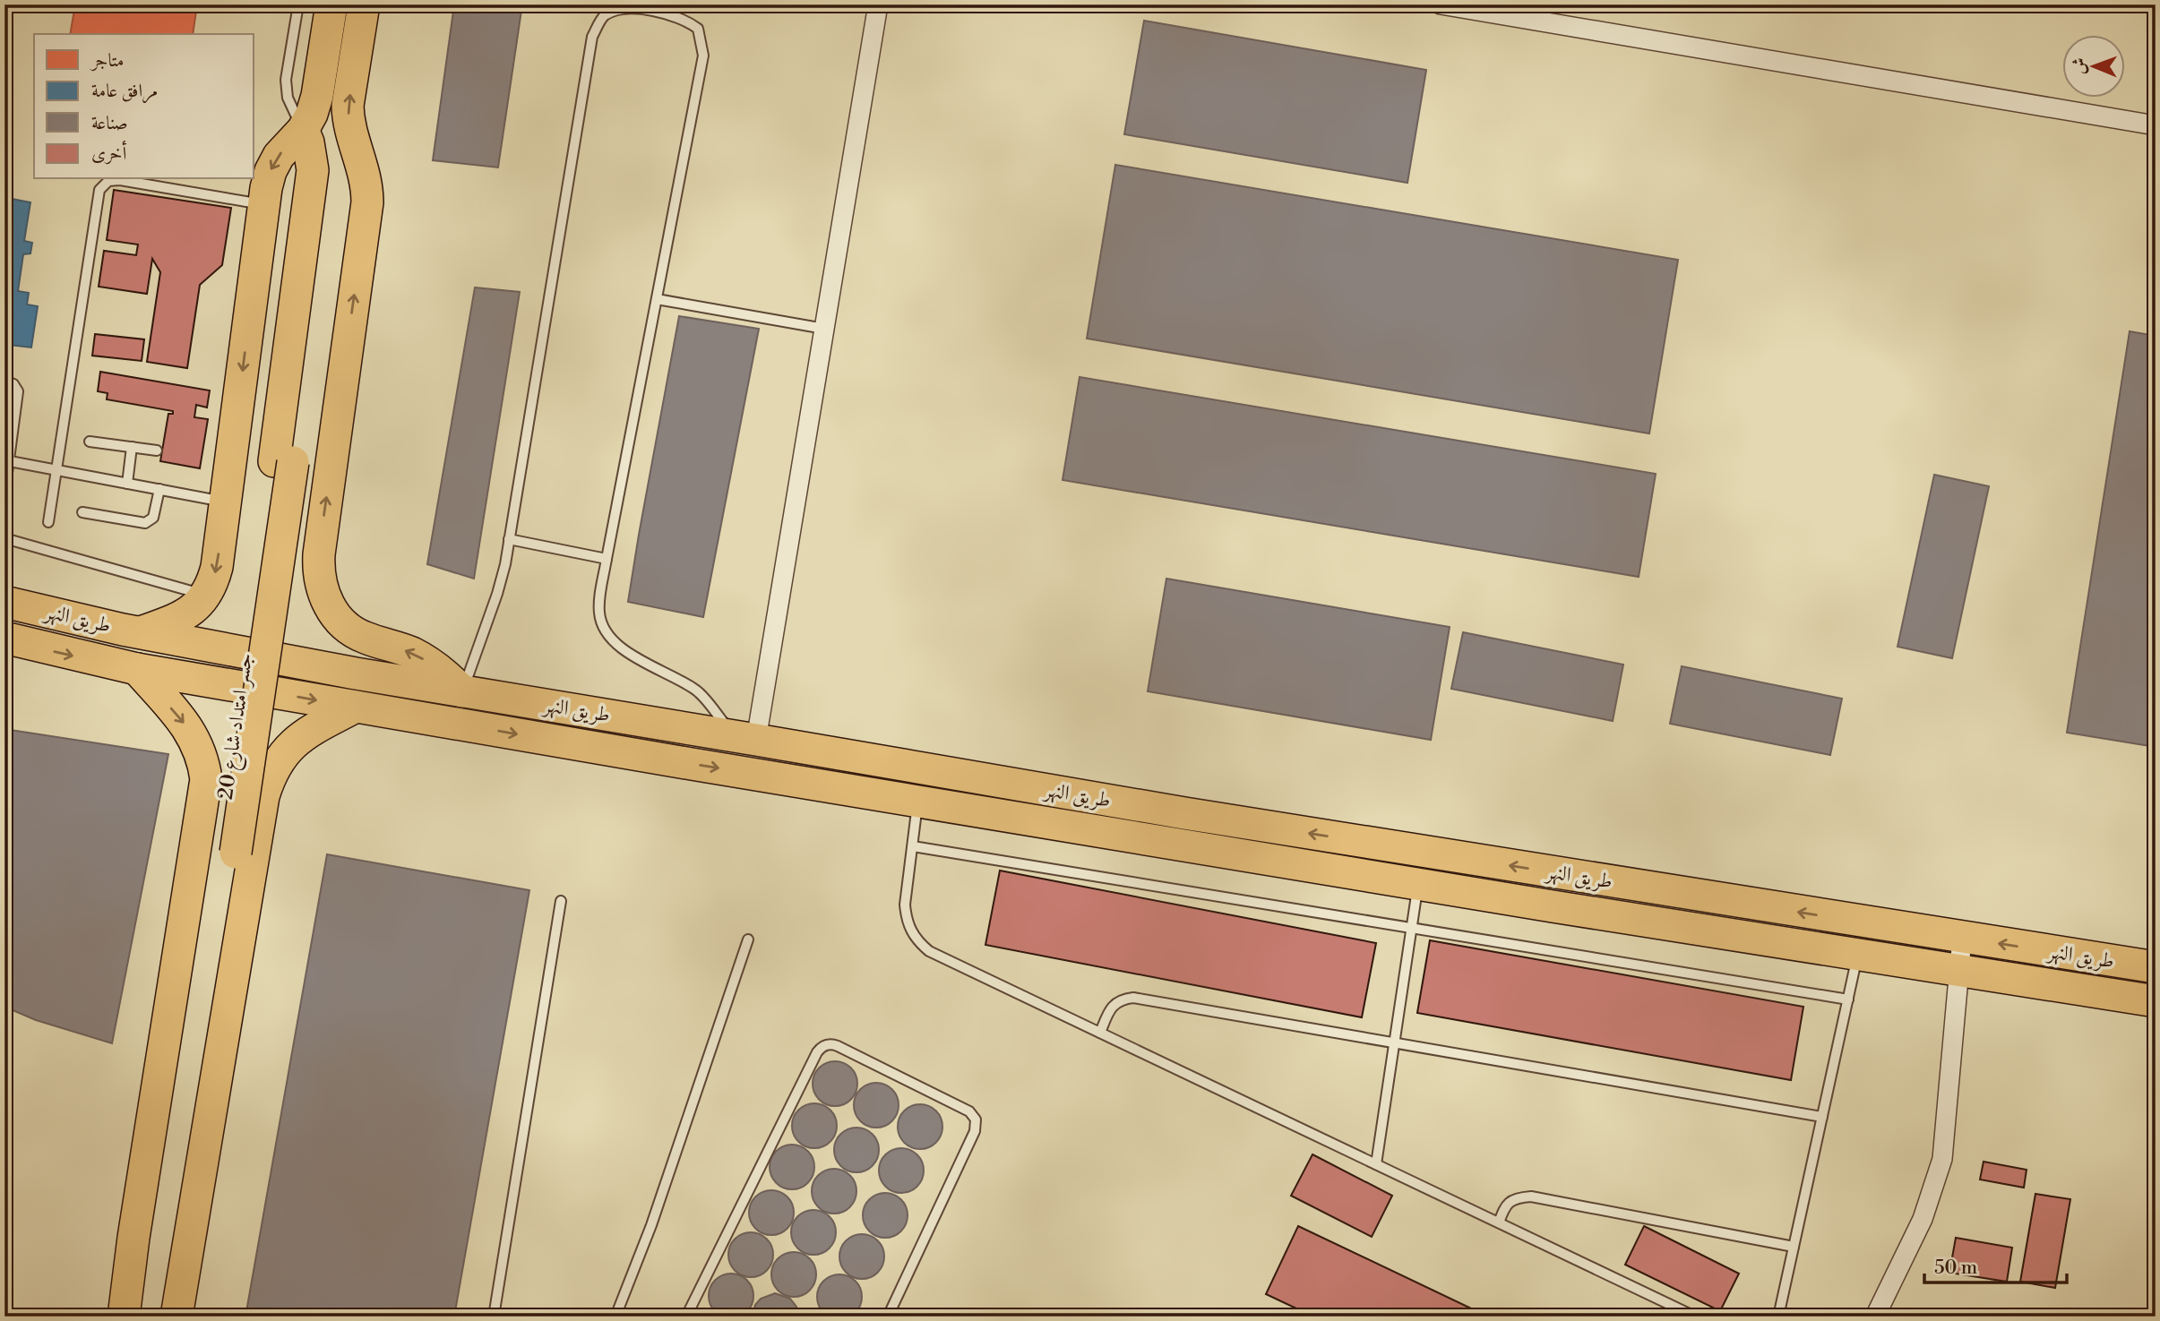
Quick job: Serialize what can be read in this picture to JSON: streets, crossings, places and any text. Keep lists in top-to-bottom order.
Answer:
{
  "streets": {
    "main road": ["طريق النهر", "جسر امتداد شارع 20"]
  },
  "legend": [
    "متاجر",
    "مرافق عامة",
    "صناعة",
    "أخرى"
  ],
  "scale_bar": "50 m",
  "north": "left"
}
